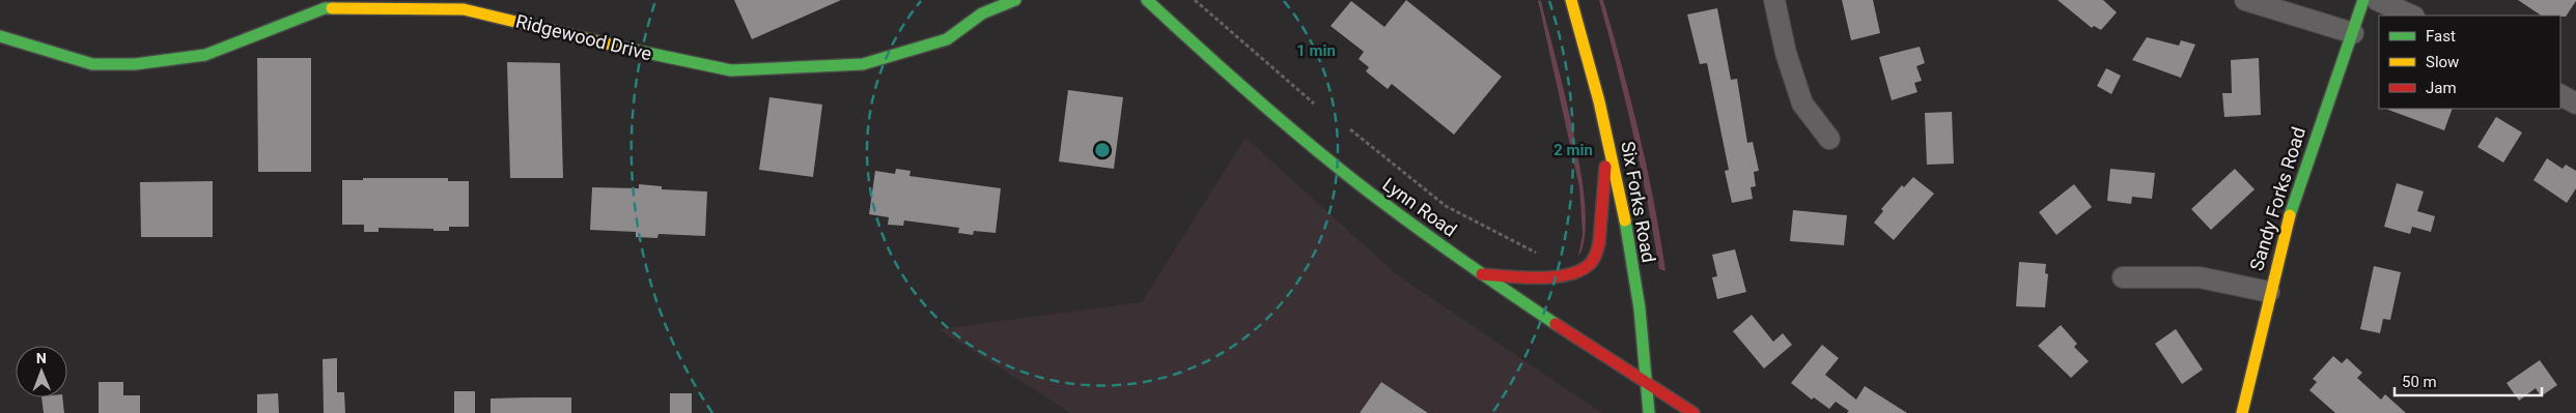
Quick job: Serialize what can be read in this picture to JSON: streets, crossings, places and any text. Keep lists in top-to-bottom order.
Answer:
{
  "streets": {
    "street": [
      "Ridgewood Drive",
      "Sandy Forks Road",
      "Six Forks Road",
      "Lynn Road"
    ]
  },
  "crossings": [
    ["Six Forks Road", "Lynn Road"]
  ],
  "legend": ["Fast", "Slow", "Jam"],
  "scale_bar": "50 m",
  "north": "top",
  "rings": ["1 min", "2 min"]
}
